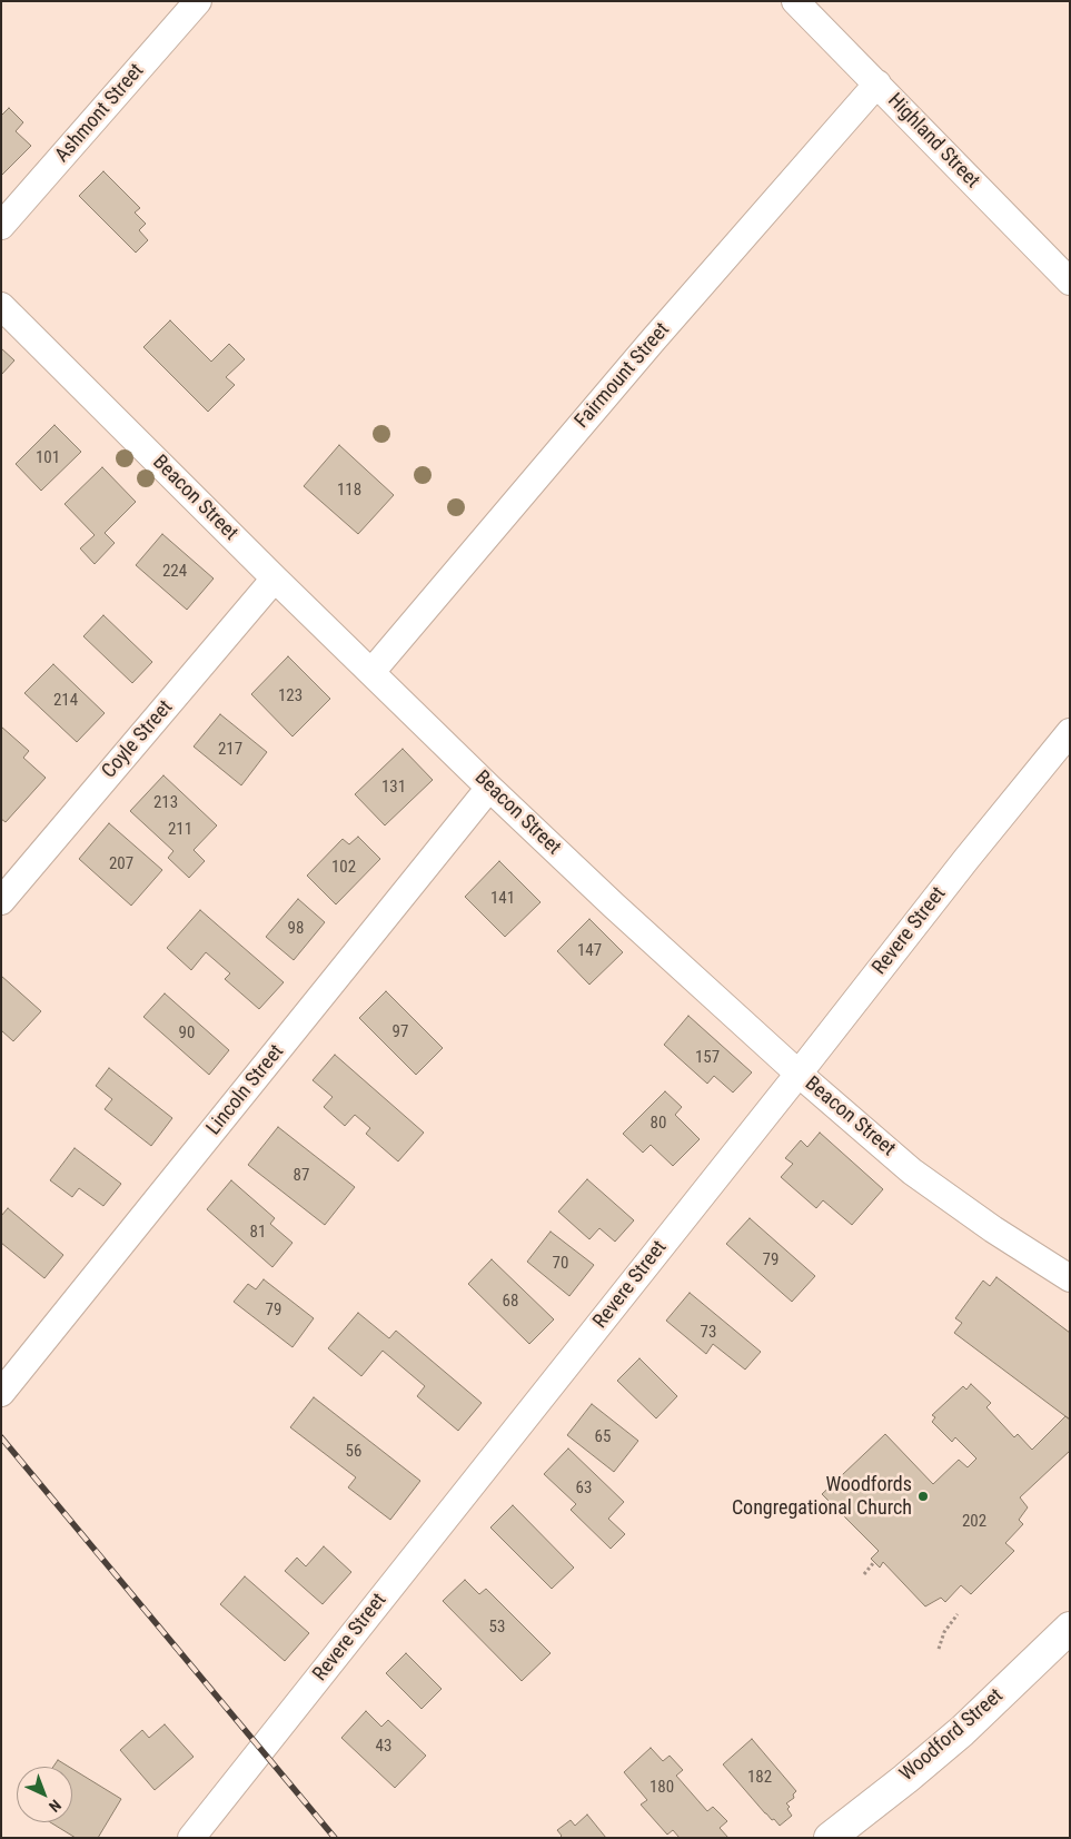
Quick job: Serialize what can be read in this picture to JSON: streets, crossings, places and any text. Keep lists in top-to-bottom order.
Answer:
{
  "streets": {
    "main road": ["Woodford Street"],
    "street": [
      "Ashmont Street",
      "Highland Street",
      "Fairmount Street",
      "Beacon Street",
      "Coyle Street",
      "Revere Street",
      "Lincoln Street"
    ]
  },
  "crossings": [
    ["Highland Street", "Fairmount Street"],
    ["Fairmount Street", "Beacon Street"],
    ["Beacon Street", "Coyle Street"],
    ["Beacon Street", "Revere Street"],
    ["Beacon Street", "Lincoln Street"]
  ],
  "places": ["Woodfords Congregational Church"],
  "house_numbers": [
    "101",
    "118",
    "224",
    "123",
    "214",
    "217",
    "131",
    "213",
    "211",
    "207",
    "102",
    "141",
    "98",
    "147",
    "97",
    "90",
    "157",
    "80",
    "87",
    "81",
    "79",
    "70",
    "68",
    "79",
    "73",
    "65",
    "56",
    "63",
    "202",
    "53",
    "43",
    "182",
    "180"
  ],
  "north": "bottom right"
}
